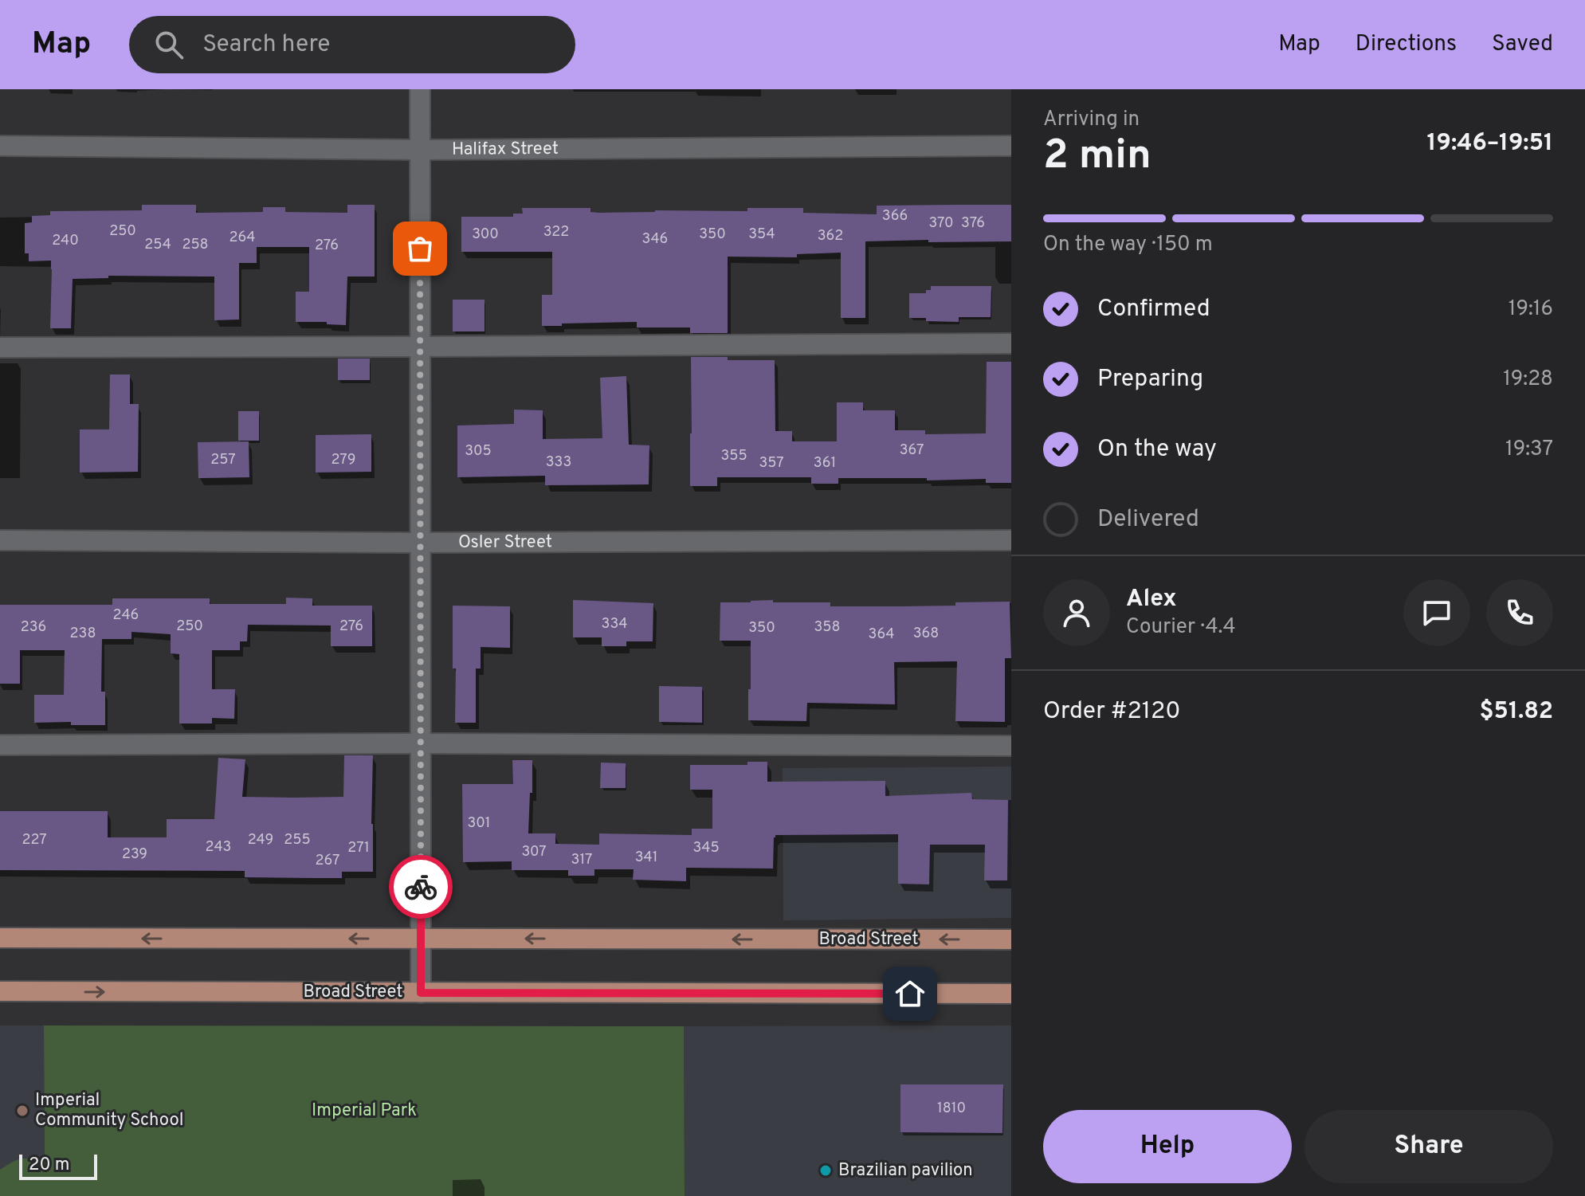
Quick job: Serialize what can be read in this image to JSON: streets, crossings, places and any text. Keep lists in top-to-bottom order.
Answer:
{
  "streets": {
    "main road": ["Broad Street"],
    "street": ["Halifax Street", "Osler Street"]
  },
  "parks": ["Imperial Park"],
  "places": ["Imperial Community School", "Brazilian pavilion"],
  "house_numbers": [
    "366",
    "370",
    "376",
    "250",
    "322",
    "300",
    "350",
    "354",
    "362",
    "264",
    "346",
    "240",
    "254",
    "258",
    "276",
    "367",
    "305",
    "355",
    "257",
    "279",
    "333",
    "357",
    "361",
    "246",
    "334",
    "250",
    "276",
    "236",
    "358",
    "350",
    "238",
    "368",
    "364",
    "301",
    "227",
    "249",
    "255",
    "243",
    "271",
    "345",
    "307",
    "239",
    "341",
    "317",
    "267",
    "1810"
  ],
  "scale_bar": "20 m",
  "page": {
    "header": "Map",
    "search": "Search here",
    "nav": ["Map", "Directions", "Saved"],
    "heading": ["2 min", "Arriving in", "19:46–19:51"],
    "panel": [
      "Alex",
      "Courier · 4.4",
      "Order #2120",
      "$51.82"
    ],
    "bar": "On the way · 150 m",
    "list": [
      ["Confirmed", "19:16"],
      ["Preparing", "19:28"],
      ["On the way", "19:37"],
      "Delivered"
    ],
    "buttons": ["Help", "Share"],
    "scale": "20 m"
  }
}
